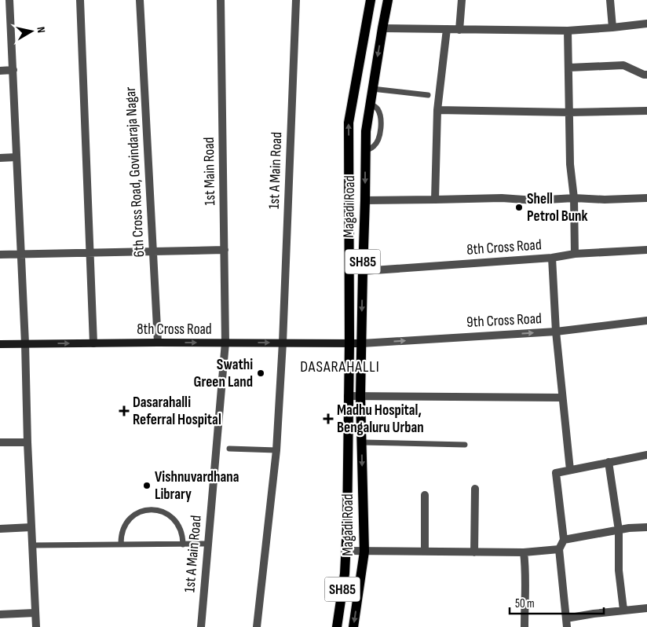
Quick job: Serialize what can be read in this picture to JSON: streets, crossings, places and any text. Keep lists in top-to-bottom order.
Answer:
{
  "streets": {
    "main road": ["Magadi Road", "8th Cross Road", "SH85"],
    "street": [
      "1st A Main Road",
      "1st Main Road",
      "6th Cross Road, Govindaraja Nagar",
      "9th Cross Road"
    ]
  },
  "crossings": [
    ["1st A Main Road", "1st Main Road"],
    ["1st A Main Road", "8th Cross Road"],
    ["1st Main Road", "8th Cross Road"],
    ["6th Cross Road, Govindaraja Nagar", "8th Cross Road"],
    ["Magadi Road", "8th Cross Road"],
    ["Magadi Road", "9th Cross Road"],
    ["8th Cross Road", "9th Cross Road"]
  ],
  "districts": ["DASARAHALLI"],
  "places": {
    "other": ["Shell Petrol Bunk", "Swathi Green Land", "Vishnuvardhana Library"],
    "health": ["Dasarahalli Referral Hospital", "Madhu Hospital, Bengaluru Urban"]
  },
  "scale_bar": "50 m",
  "north": "right"
}
